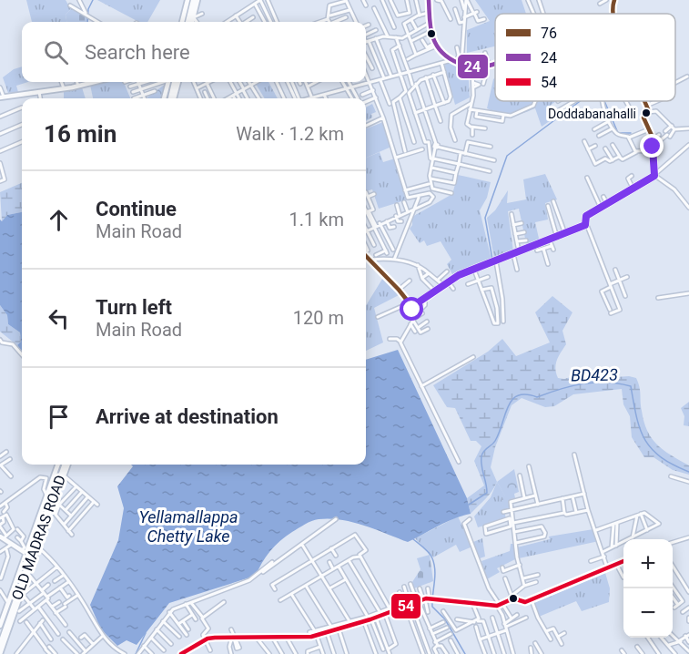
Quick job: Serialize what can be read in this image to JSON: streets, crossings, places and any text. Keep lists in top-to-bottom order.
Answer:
{
  "streets": {
    "highway": ["OLD MADRAS ROAD"]
  },
  "water": ["BD423", "Yellamallappa Chetty Lake"],
  "places": ["Doddabanahalli"],
  "lines": ["transit line 76", "transit line 24", "transit line 54"],
  "legend": ["76", "24", "54"],
  "page": {
    "search": "Search here",
    "heading": ["16 min", "Walk · 1.2 km"],
    "list": [
      ["Continue", "Main Road", "1.1 km"],
      ["Turn left", "Main Road", "120 m"],
      "Arrive at destination"
    ],
    "map_buttons": ["+", "−"]
  }
}
